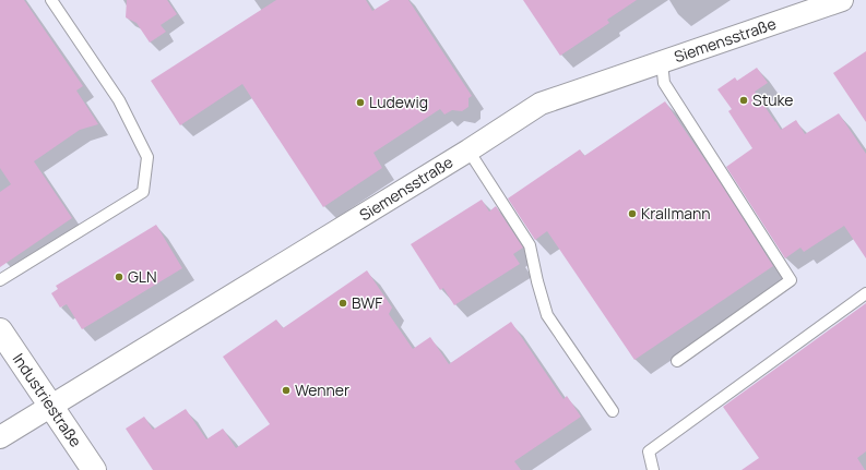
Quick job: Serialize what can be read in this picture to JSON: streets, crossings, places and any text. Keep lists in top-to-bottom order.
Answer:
{
  "streets": {
    "street": ["Siemensstraße", "Industriestraße"]
  },
  "crossings": [
    ["Siemensstraße", "Industriestraße"]
  ],
  "places": [
    "Stuke",
    "Ludewig",
    "Krallmann",
    "GLN",
    "BWF",
    "Wenner"
  ]
}
